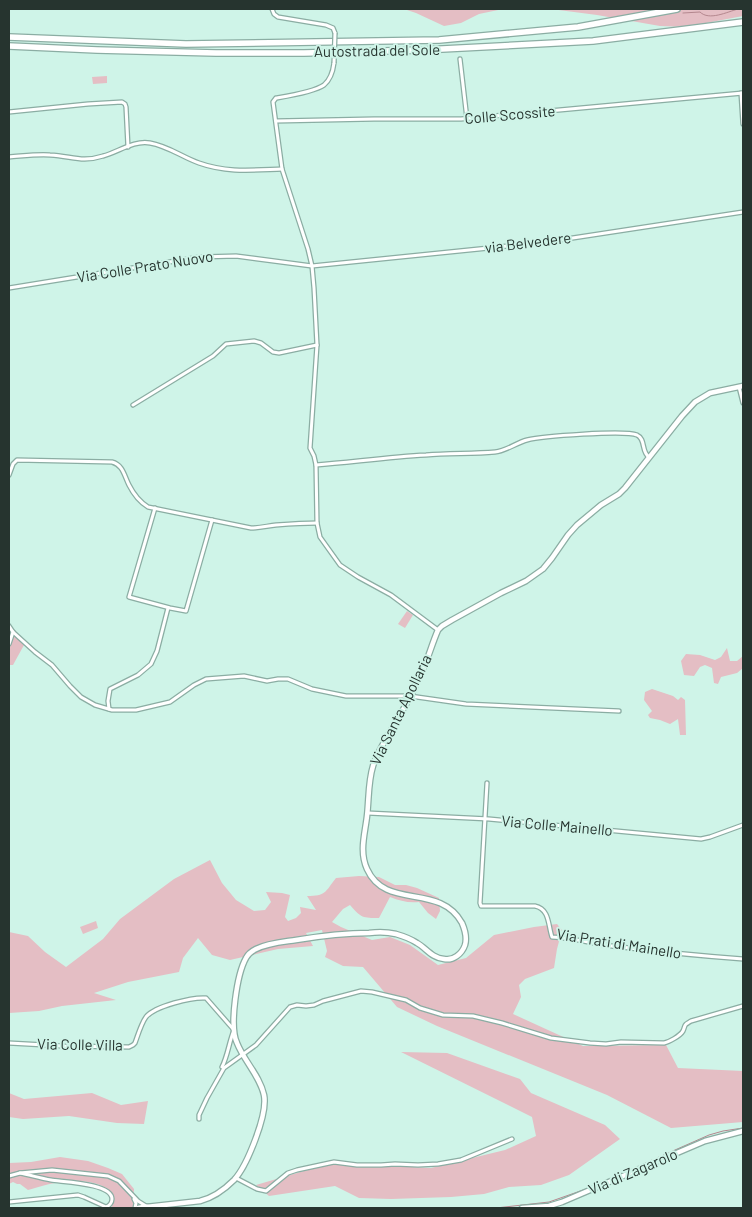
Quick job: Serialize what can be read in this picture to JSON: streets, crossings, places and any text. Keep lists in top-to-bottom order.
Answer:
{
  "streets": {
    "highway": ["Autostrada del Sole"],
    "street": [
      "Colle Scossite",
      "via Belvedere",
      "Via Colle Prato Nuovo",
      "Via Santa Apollaria",
      "Via Colle Mainello",
      "Via Prati di Mainello",
      "Via Colle Villa",
      "Via di Zagarolo"
    ]
  },
  "crossings": [
    ["via Belvedere", "Via Colle Prato Nuovo"],
    ["Via Santa Apollaria", "Via Colle Mainello"],
    ["Via Santa Apollaria", "Via Colle Villa"],
    ["Via Colle Mainello", "Via Prati di Mainello"]
  ]
}
